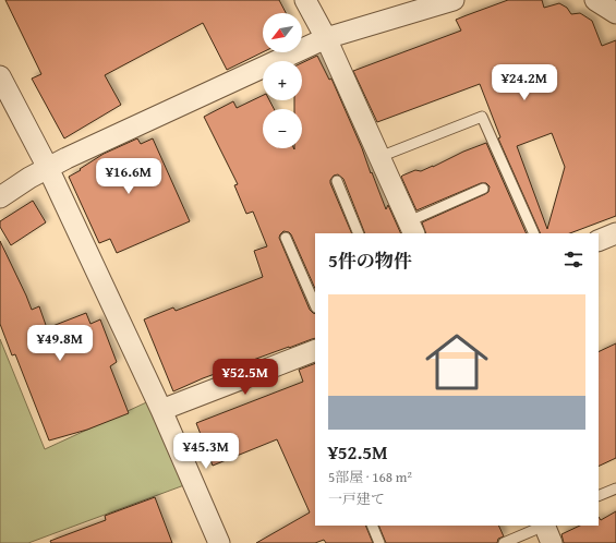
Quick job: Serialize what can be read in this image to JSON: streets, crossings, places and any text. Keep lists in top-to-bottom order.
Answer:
{
  "north": "bottom left",
  "page": {
    "map_buttons": ["+", "−"],
    "price": [
      "¥24.2M",
      "¥16.6M",
      "¥49.8M",
      "¥52.5M",
      "¥45.3M"
    ],
    "heading": "5件の物件",
    "list": [
      {
        "name": "¥52.5M",
        "note": "5部屋 · 168 m² · 一戸建て"
      }
    ]
  }
}
